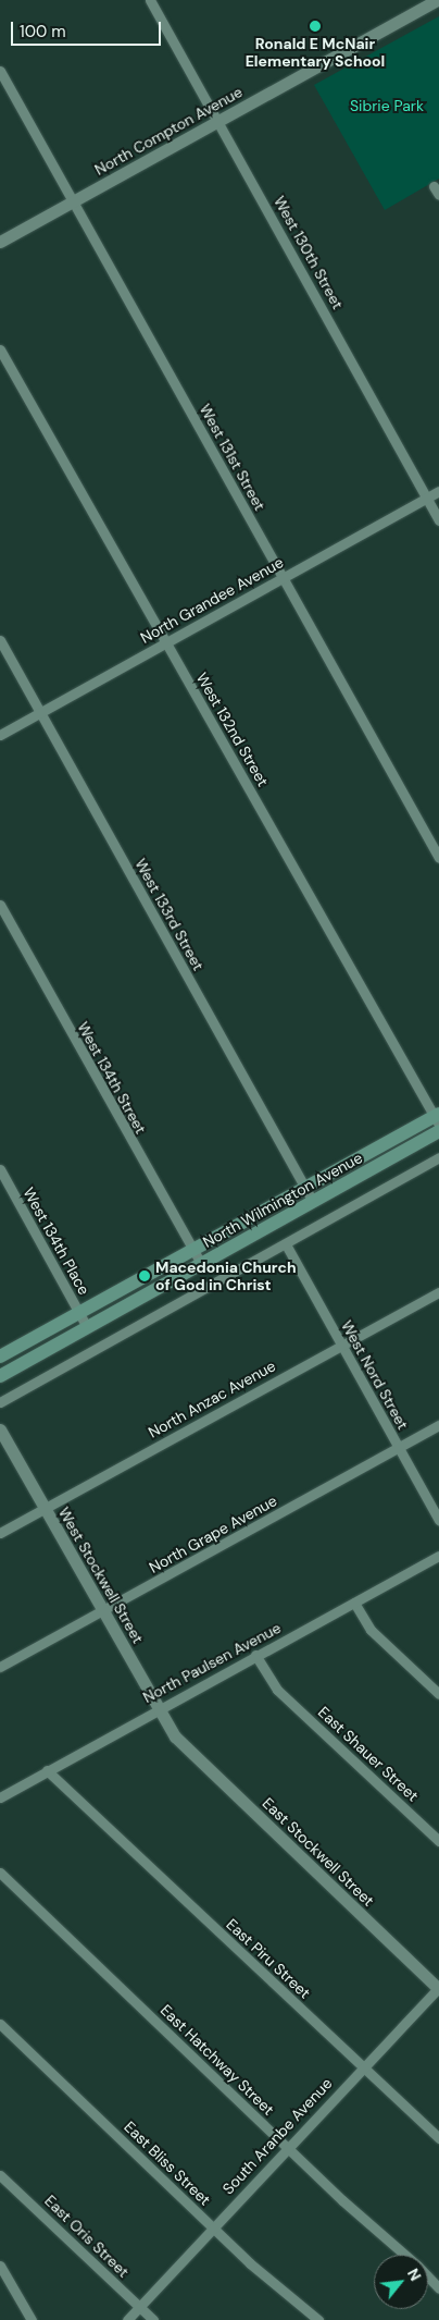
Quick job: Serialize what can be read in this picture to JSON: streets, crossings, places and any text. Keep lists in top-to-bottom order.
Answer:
{
  "streets": {
    "main road": ["North Wilmington Avenue"],
    "street": [
      "North Compton Avenue",
      "West 130th Street",
      "West 131st Street",
      "North Grandee Avenue",
      "West 132nd Street",
      "West 133rd Street",
      "West 134th Street",
      "West 134th Place",
      "West Nord Street",
      "North Anzac Avenue",
      "North Grape Avenue",
      "West Stockwell Street",
      "North Paulsen Avenue",
      "East Shauer Street",
      "East Stockwell Street",
      "East Piru Street",
      "East Hatchway Street",
      "South Aranbe Avenue",
      "East Bliss Street",
      "East Oris Street"
    ]
  },
  "crossings": [
    ["North Compton Avenue", "West 130th Street"],
    ["North Compton Avenue", "West 131st Street"],
    ["West 130th Street", "North Grandee Avenue"],
    ["West 131st Street", "North Grandee Avenue"],
    ["North Grandee Avenue", "West 132nd Street"],
    ["North Grandee Avenue", "West 133rd Street"],
    ["West 132nd Street", "North Wilmington Avenue"],
    ["West 133rd Street", "North Wilmington Avenue"],
    ["West 134th Street", "North Wilmington Avenue"],
    ["North Wilmington Avenue", "West 134th Place"],
    ["West Nord Street", "North Anzac Avenue"],
    ["West Nord Street", "North Grape Avenue"],
    ["North Anzac Avenue", "West Stockwell Street"],
    ["North Grape Avenue", "West Stockwell Street"],
    ["West Stockwell Street", "North Paulsen Avenue"],
    ["West Stockwell Street", "East Stockwell Street"],
    ["North Paulsen Avenue", "East Shauer Street"],
    ["North Paulsen Avenue", "East Piru Street"],
    ["East Stockwell Street", "South Aranbe Avenue"],
    ["East Piru Street", "South Aranbe Avenue"],
    ["East Hatchway Street", "South Aranbe Avenue"],
    ["South Aranbe Avenue", "East Bliss Street"],
    ["South Aranbe Avenue", "East Oris Street"]
  ],
  "parks": ["Sibrie Park"],
  "places": ["Ronald E McNair Elementary School", "Macedonia Church of God in Christ"],
  "scale_bar": "100 m",
  "north": "top right"
}
